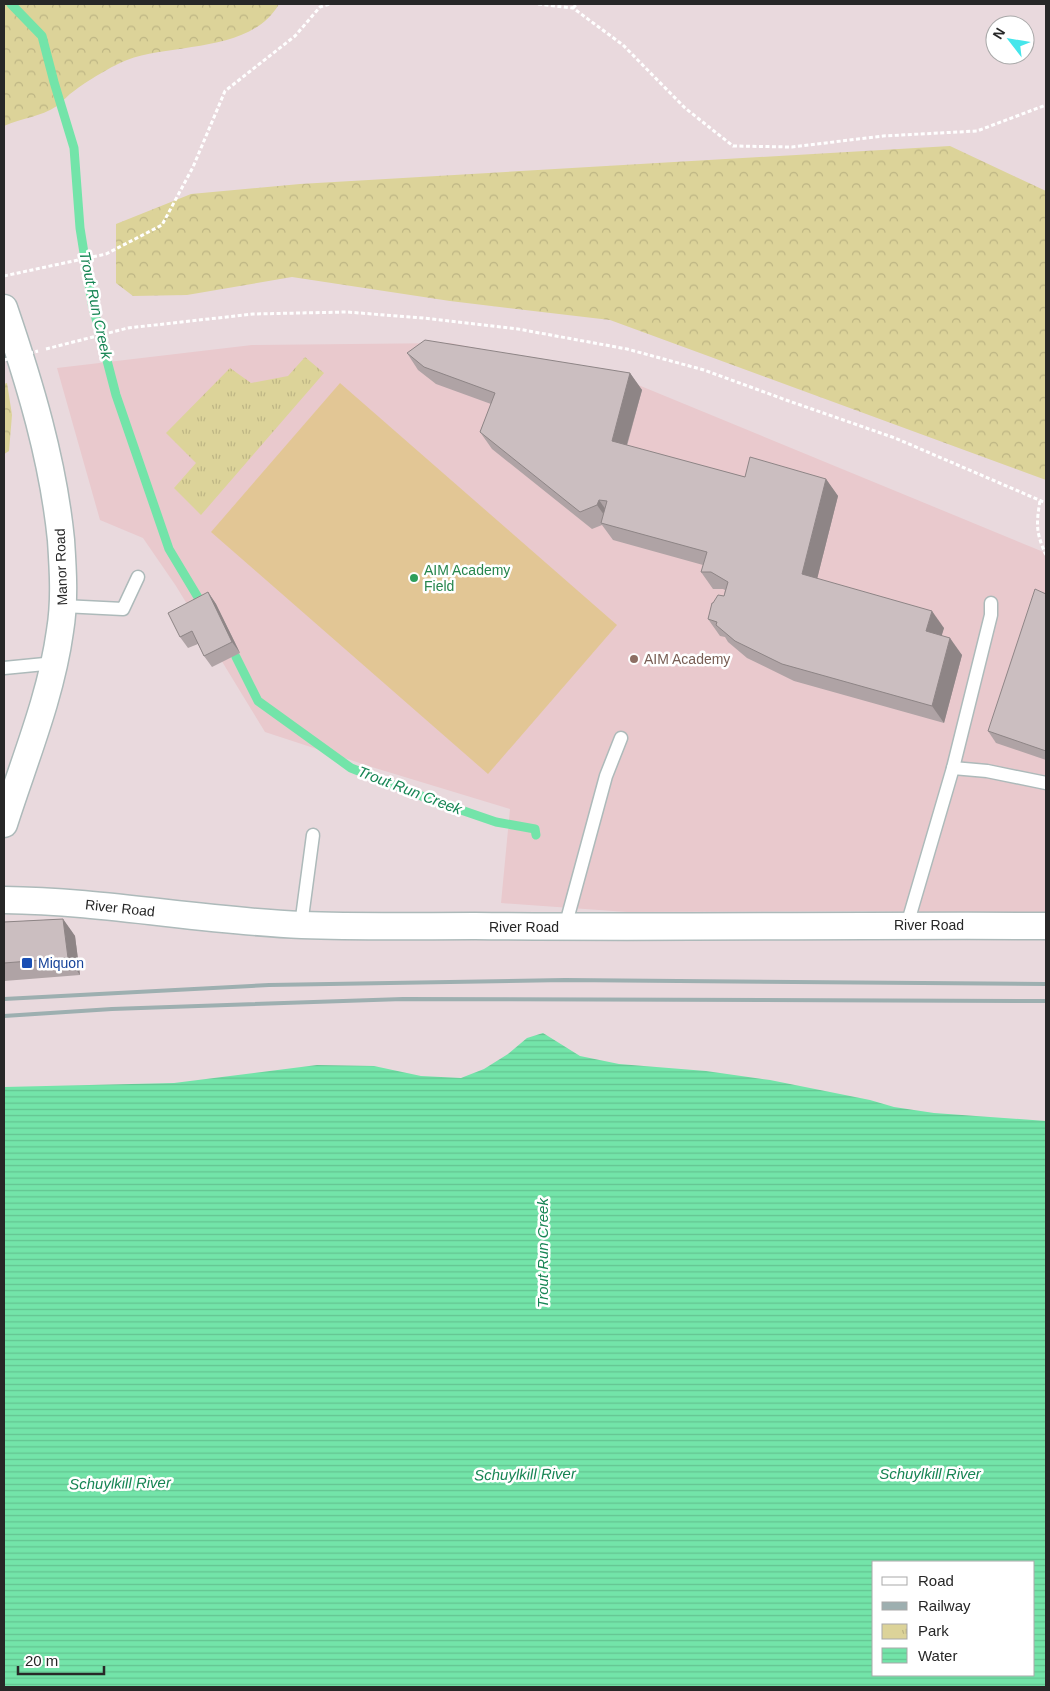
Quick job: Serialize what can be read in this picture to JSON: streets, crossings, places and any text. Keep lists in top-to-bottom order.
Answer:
{
  "streets": {
    "street": ["Manor Road", "River Road"]
  },
  "water": ["Trout Run Creek", "Schuylkill River"],
  "places": {
    "other": ["AIM Academy Field", "AIM Academy"],
    "transit": ["Miquon"]
  },
  "legend": [
    "Road",
    "Railway",
    "Park",
    "Water"
  ],
  "scale_bar": "20 m",
  "north": "top left"
}
